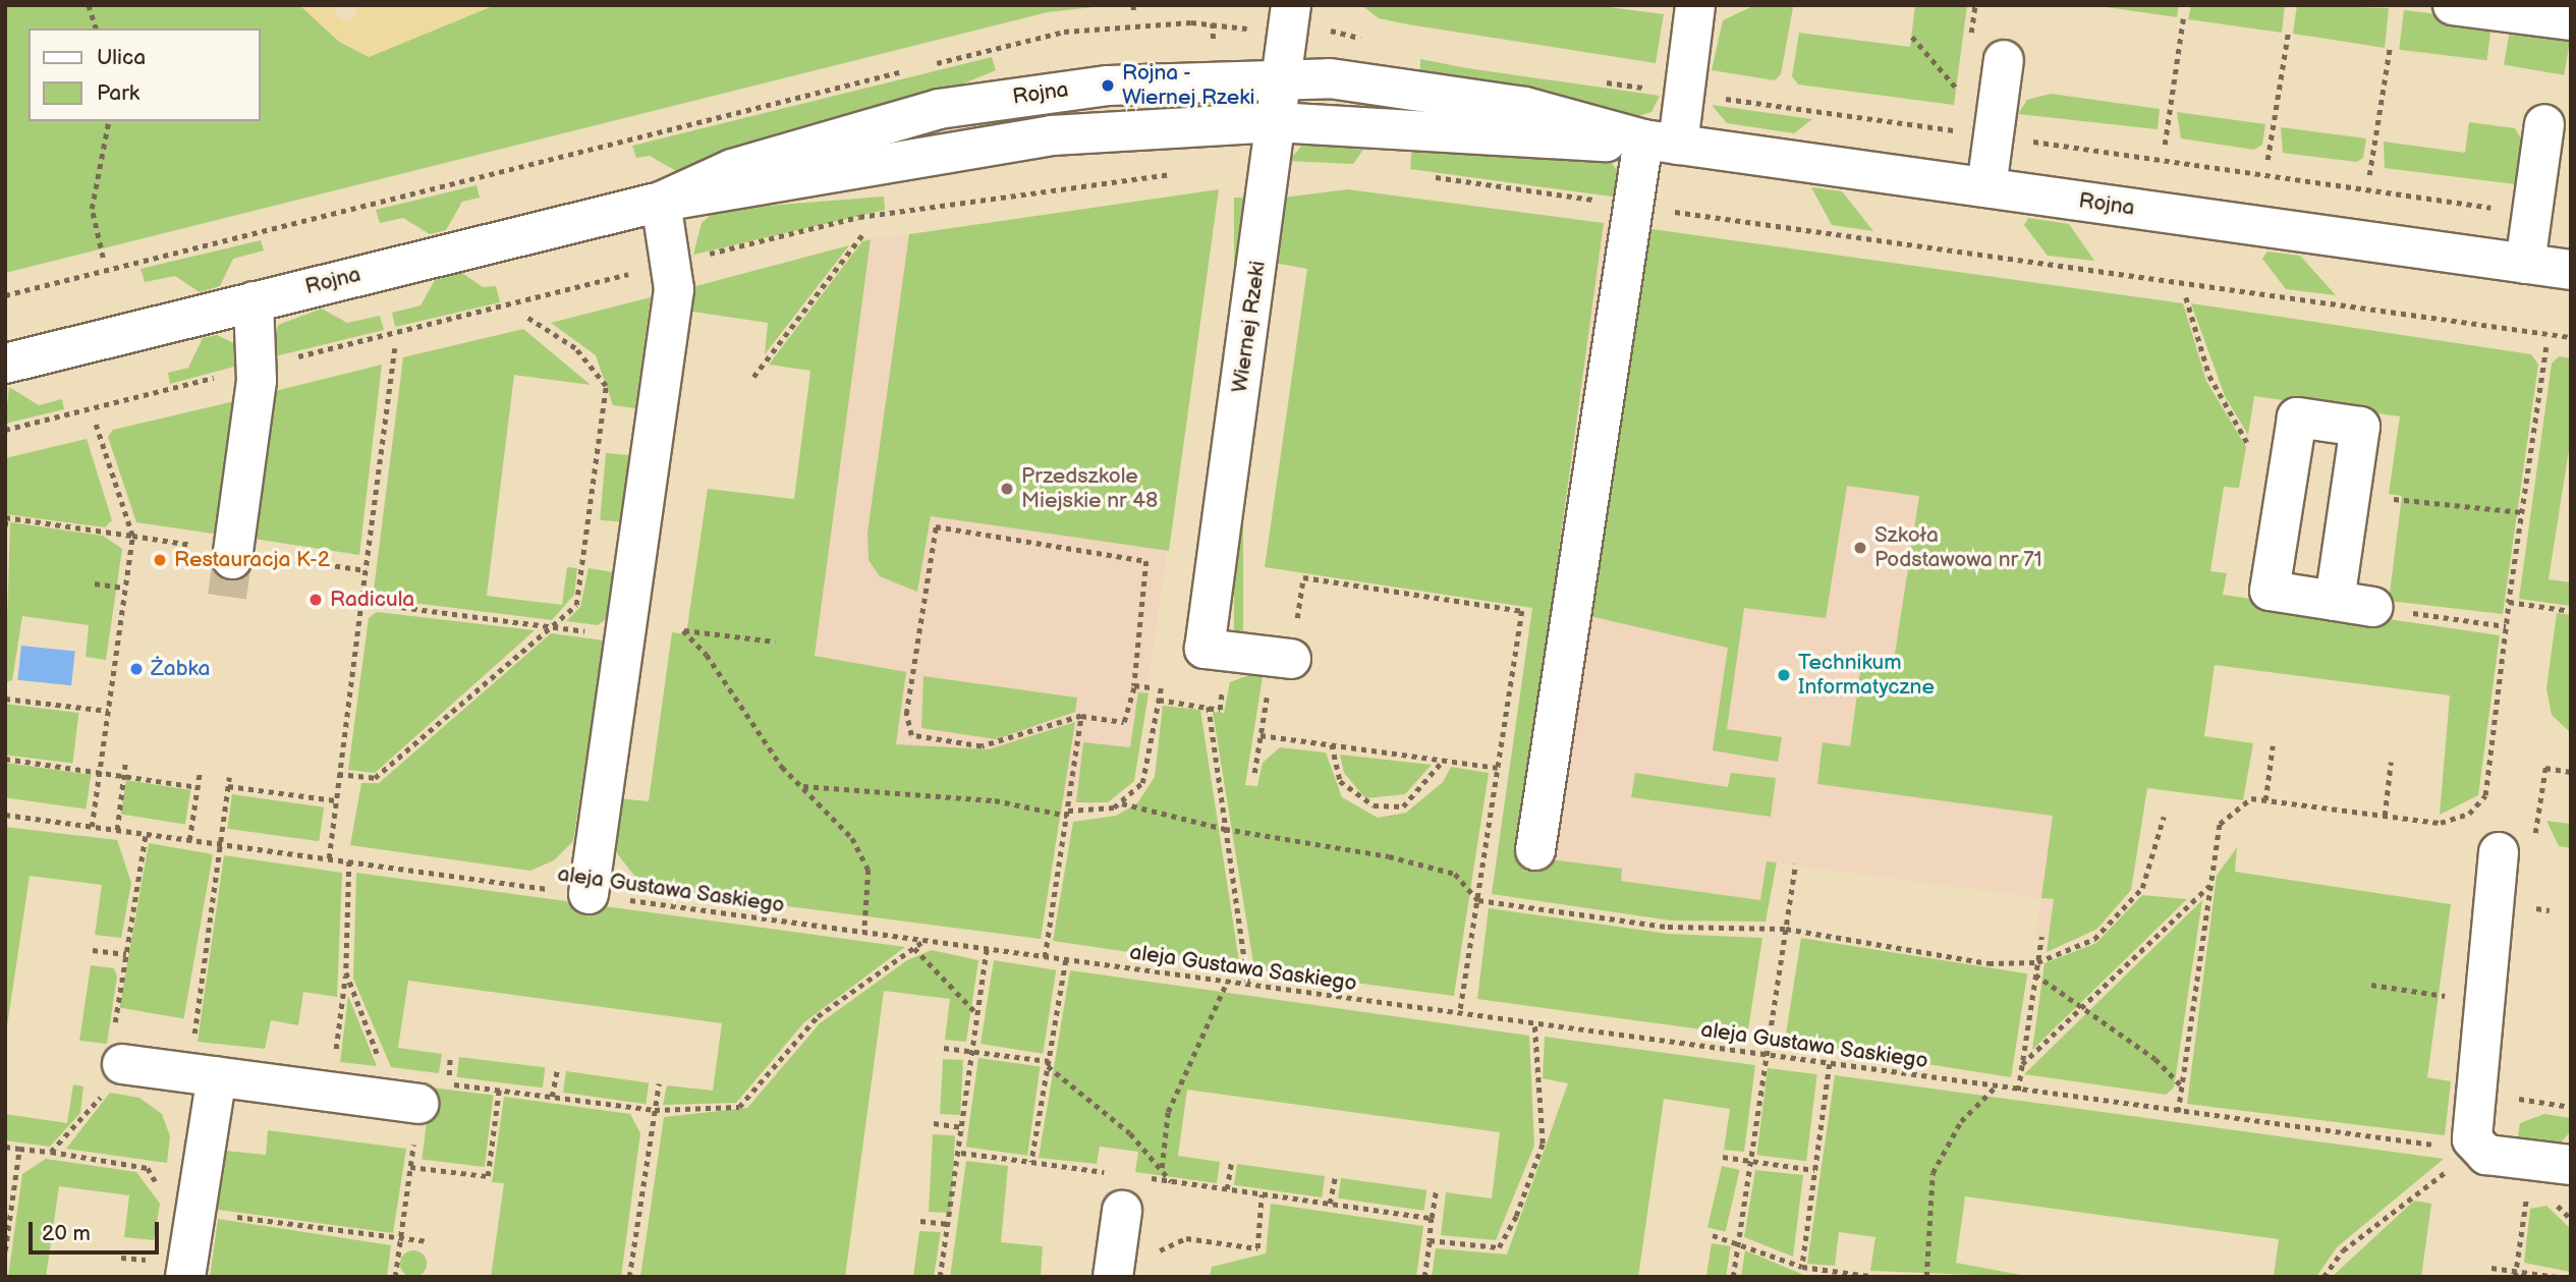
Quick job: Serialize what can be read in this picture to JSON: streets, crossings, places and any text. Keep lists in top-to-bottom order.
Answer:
{
  "streets": {
    "street": ["Rojna", "Wiernej Rzeki"],
    "path": ["aleja Gustawa Saskiego"]
  },
  "crossings": [
    ["Rojna", "Wiernej Rzeki"]
  ],
  "places": [
    "Rojna - Wiernej Rzeki",
    "Przedszkole Miejskie nr 48",
    "Szkoła Podstawowa nr 71",
    "Restauracja K-2",
    "Radicula",
    "Żabka",
    "Technikum Informatyczne"
  ],
  "legend": ["Ulica", "Park"],
  "scale_bar": "20 m"
}
